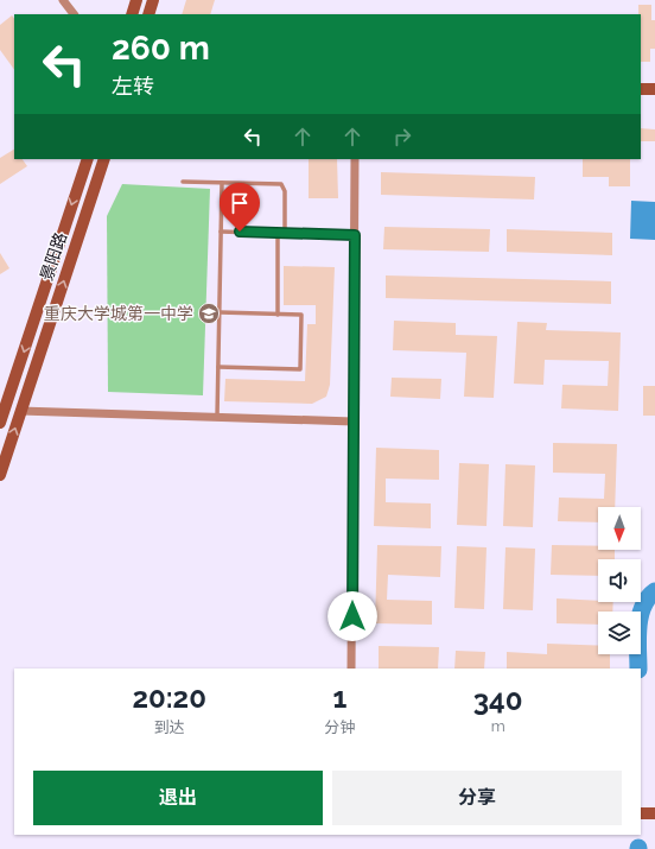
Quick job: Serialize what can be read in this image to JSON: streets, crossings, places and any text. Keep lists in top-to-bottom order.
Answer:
{
  "streets": {
    "main road": ["景阳路"]
  },
  "places": {
    "school or university": ["重庆大学城第一中学"]
  },
  "north": "bottom",
  "page": {
    "turn": ["260 m", "左转"],
    "eta": [
      "20:20",
      "到达",
      "1",
      "分钟",
      "340",
      "m"
    ],
    "buttons": ["退出", "分享"]
  }
}
